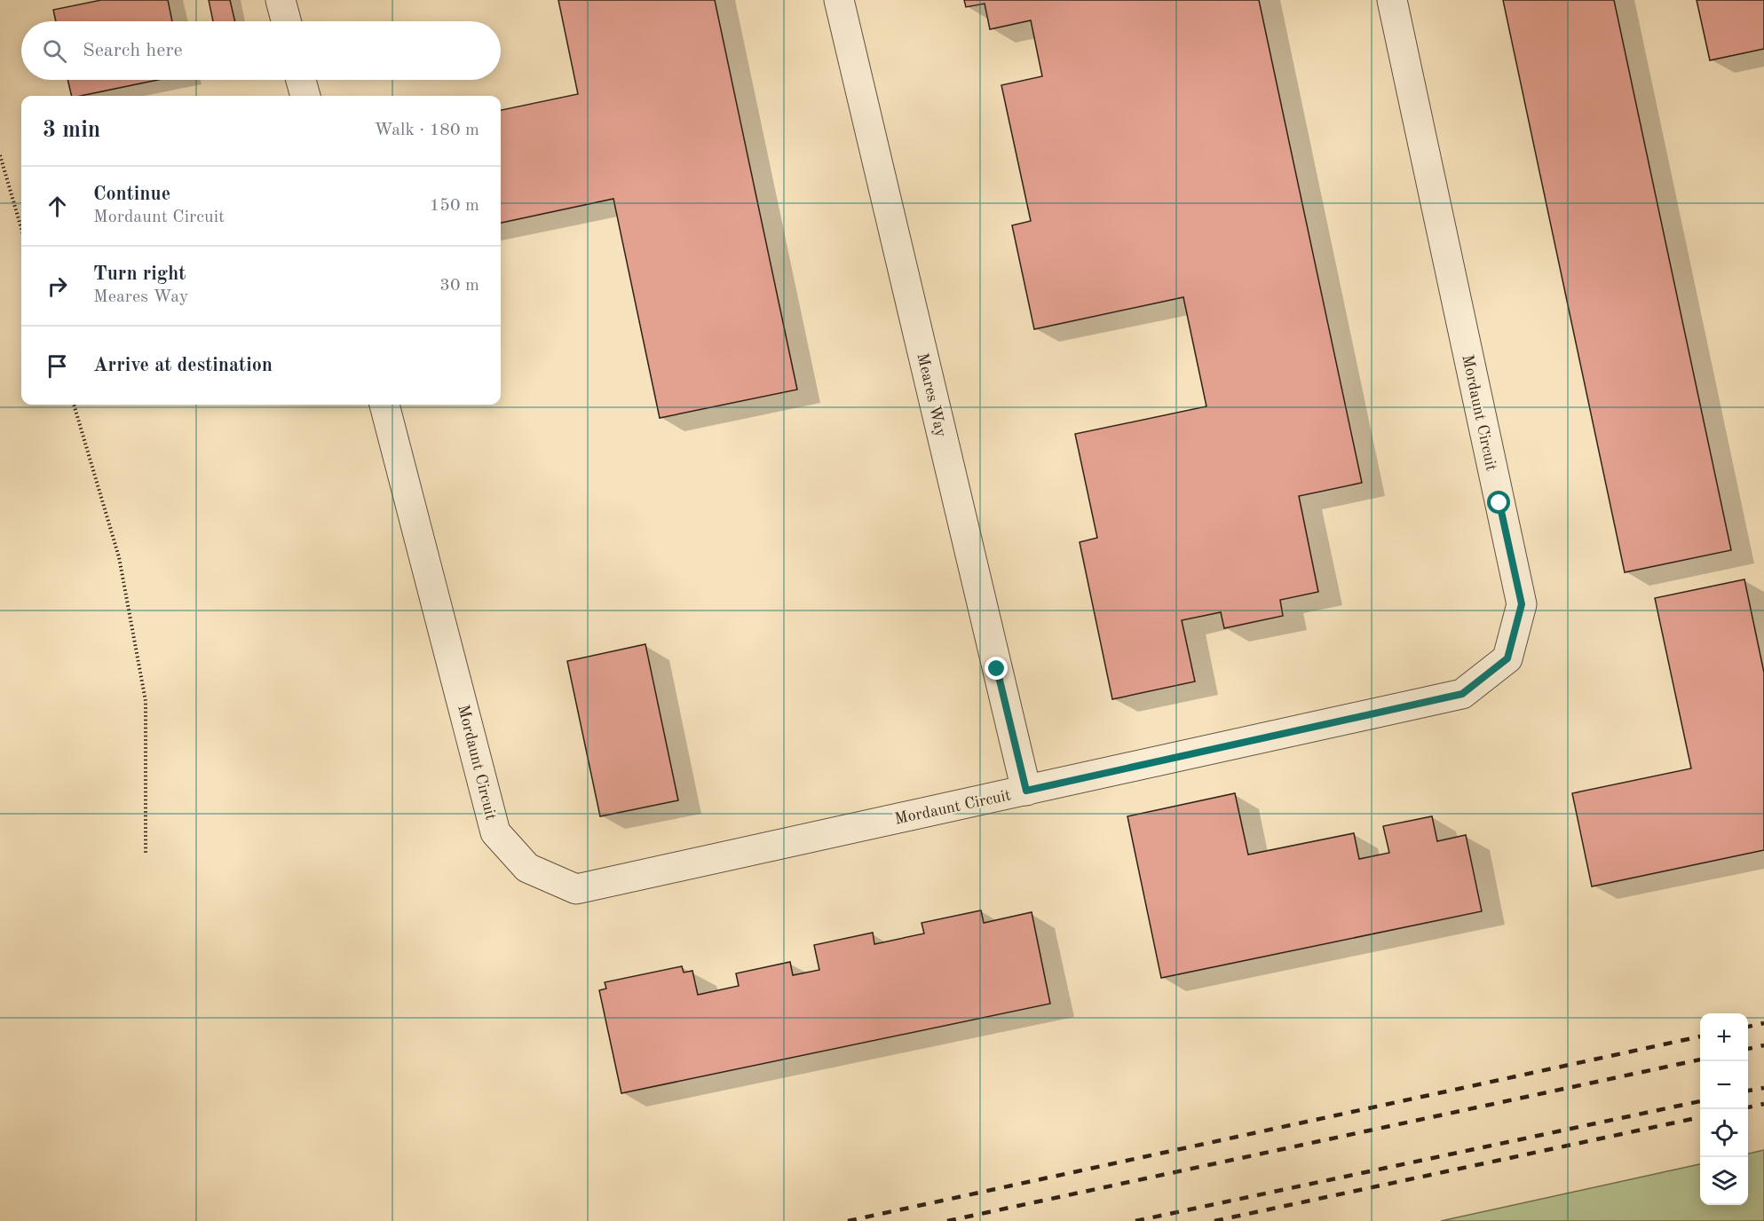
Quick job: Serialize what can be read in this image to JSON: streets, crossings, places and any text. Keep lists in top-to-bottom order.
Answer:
{
  "streets": {
    "street": ["Meares Way", "Mordaunt Circuit"]
  },
  "crossings": [
    ["Meares Way", "Mordaunt Circuit"]
  ],
  "page": {
    "search": "Search here",
    "heading": ["3 min", "Walk · 180 m"],
    "list": [
      ["Continue", "Mordaunt Circuit", "150 m"],
      ["Turn right", "Meares Way", "30 m"],
      "Arrive at destination"
    ],
    "map_buttons": ["+", "−"]
  }
}
